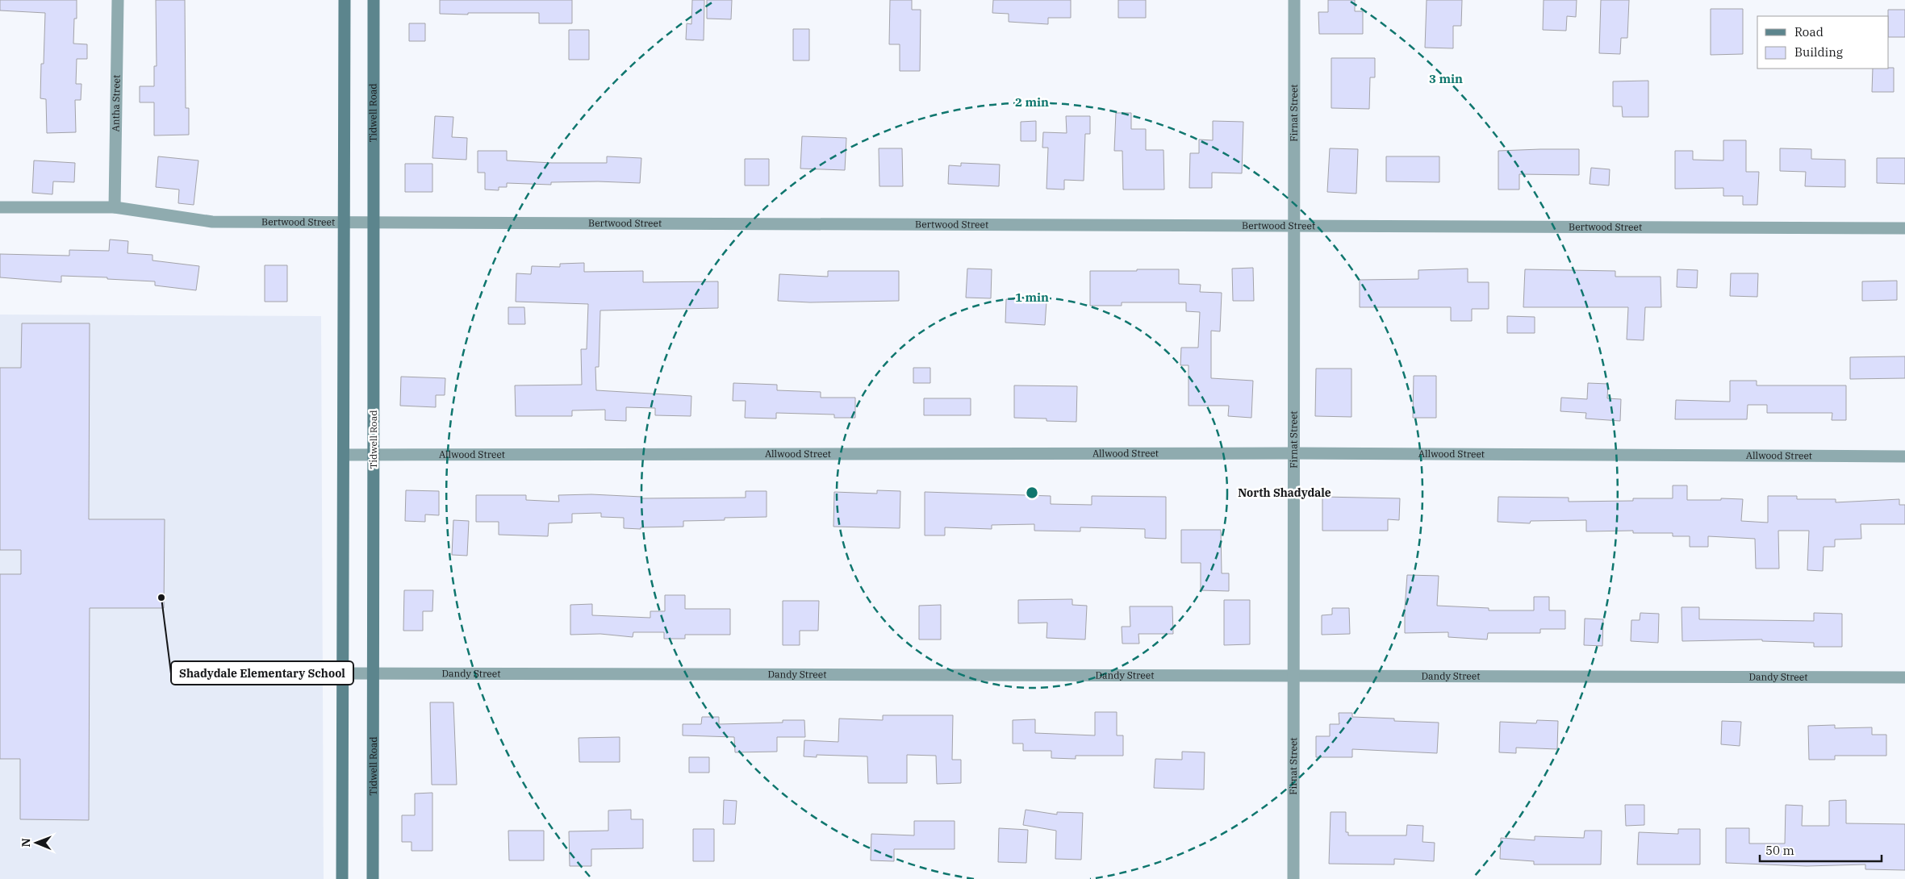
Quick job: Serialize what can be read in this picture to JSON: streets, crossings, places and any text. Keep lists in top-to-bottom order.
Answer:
{
  "streets": {
    "main road": ["Tidwell Road"],
    "street": [
      "Antha Street",
      "Firnat Street",
      "Bertwood Street",
      "Allwood Street",
      "Dandy Street"
    ]
  },
  "crossings": [
    ["Antha Street", "Bertwood Street"],
    ["Tidwell Road", "Bertwood Street"],
    ["Tidwell Road", "Allwood Street"],
    ["Tidwell Road", "Dandy Street"],
    ["Firnat Street", "Bertwood Street"],
    ["Firnat Street", "Allwood Street"],
    ["Firnat Street", "Dandy Street"]
  ],
  "districts": ["North Shadydale"],
  "places": ["Shadydale Elementary School"],
  "legend": ["Road", "Building"],
  "scale_bar": "50 m",
  "north": "left",
  "rings": ["3 min", "2 min", "1 min"]
}
